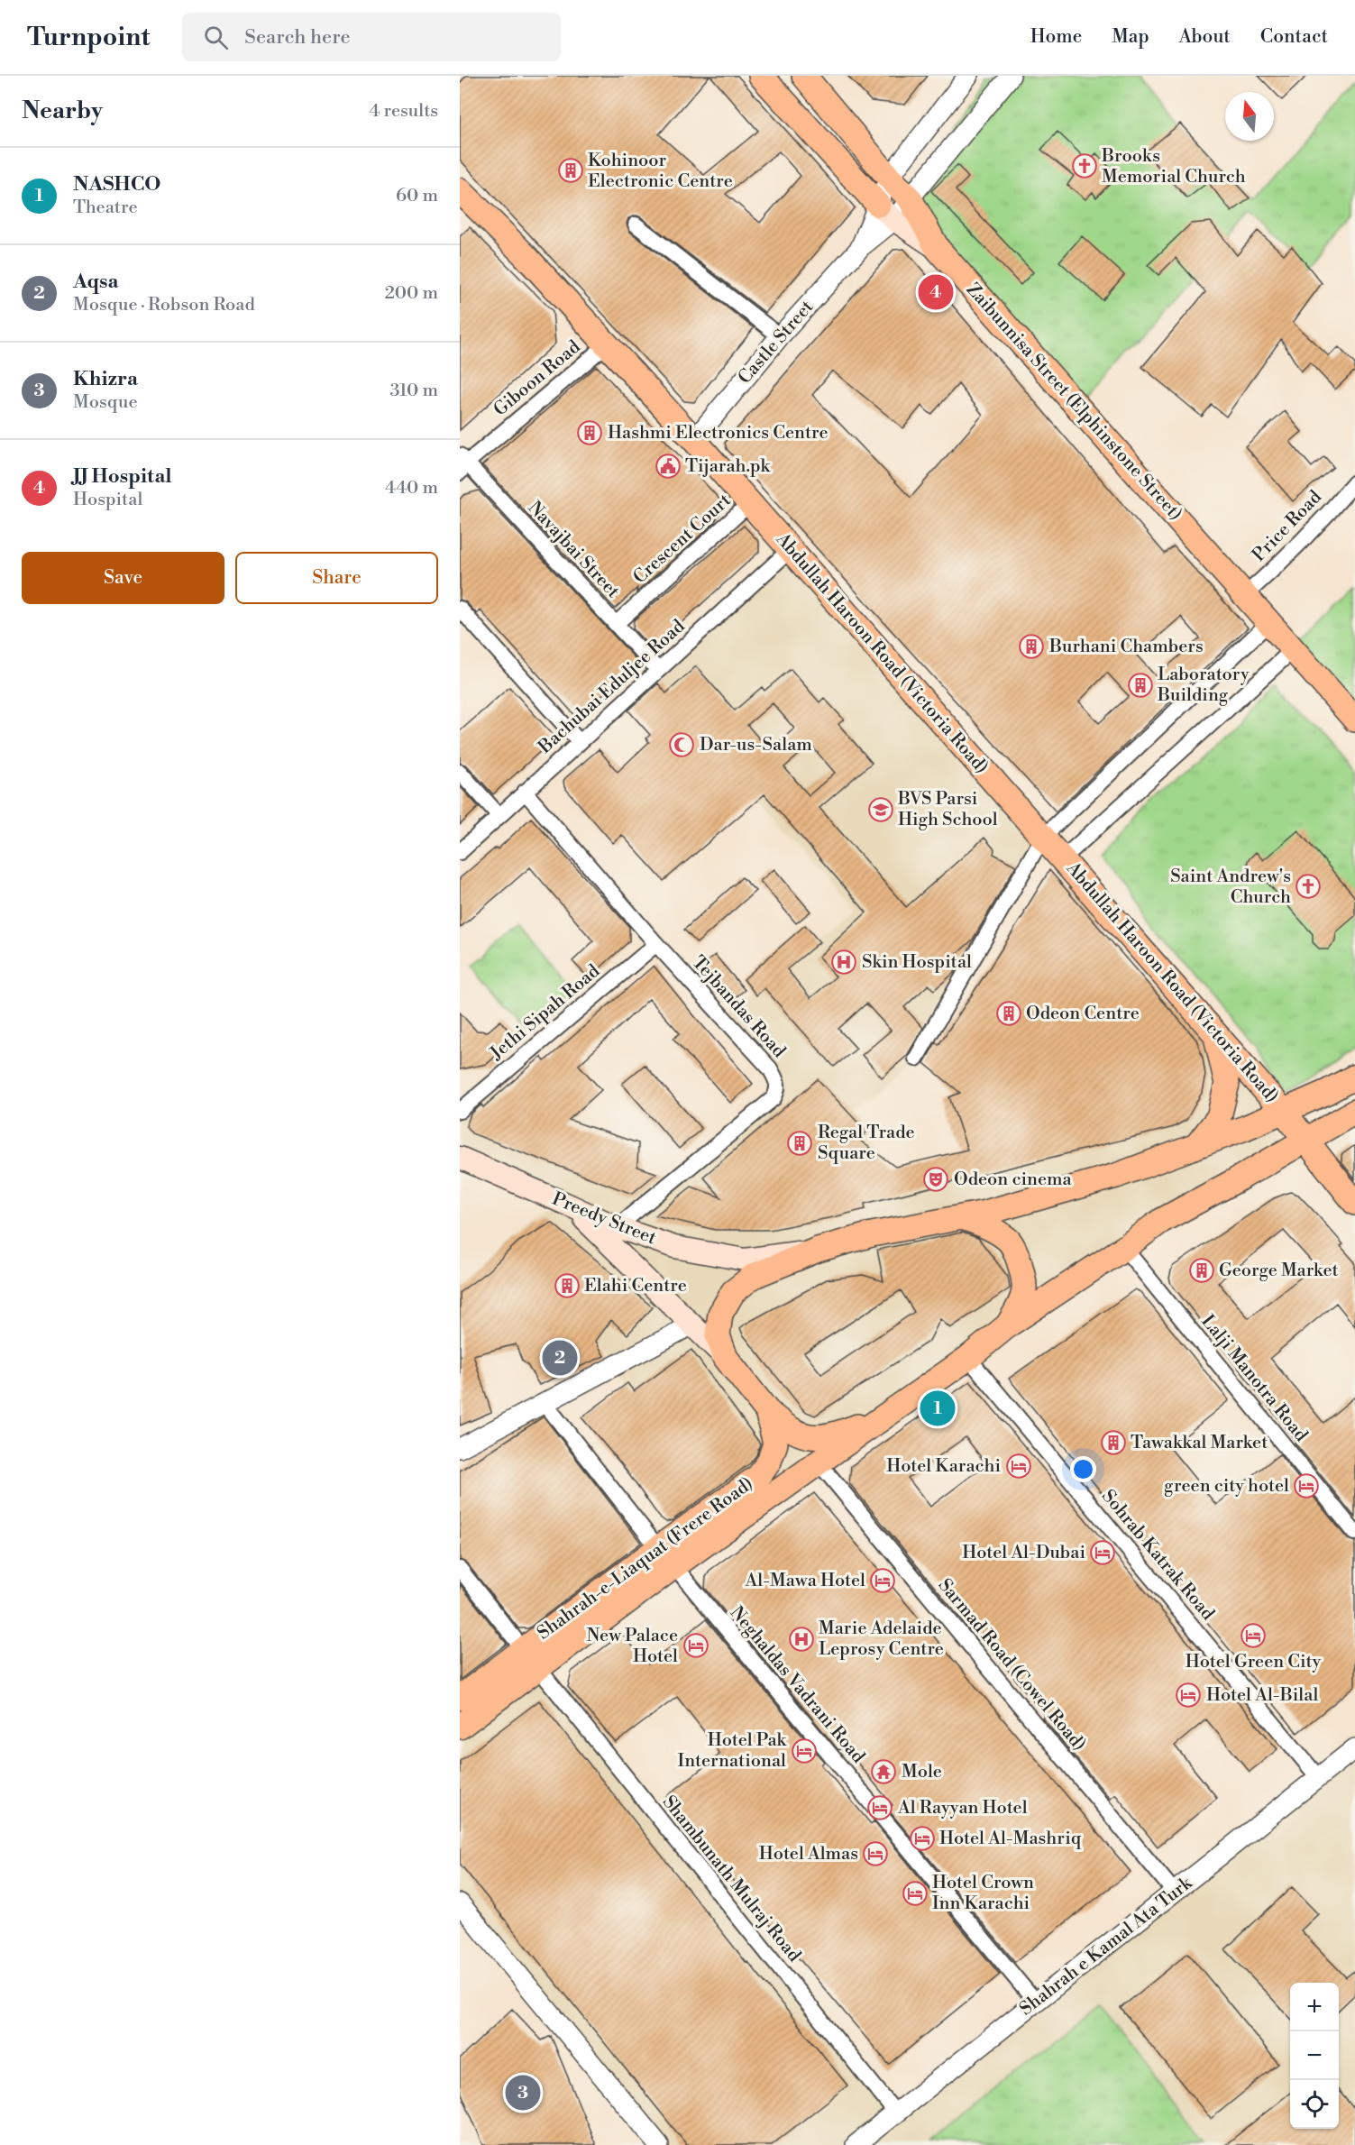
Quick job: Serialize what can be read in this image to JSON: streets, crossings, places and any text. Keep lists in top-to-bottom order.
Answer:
{
  "streets": {
    "main road": [
      "Zaibunnisa Street (Elphinstone Street)",
      "Abdullah Haroon Road (Victoria Road)",
      "Preedy Street",
      "Shahrah-e-Liaquat (Frere Road)"
    ],
    "street": [
      "Castle Street",
      "Giboon Road",
      "Price Road",
      "Crescent Court",
      "Navajbai Street",
      "Bachubai Eduljee Road",
      "Tejbandas Road",
      "Jethi Sipah Road",
      "Lalji Manotra Road",
      "Sohrab Katrak Road",
      "Sarmad Road (Cowel Road)",
      "Neghaldas Vadrani Road",
      "Shambunath Mulraj Road",
      "Shahrah e Kamal Ata Turk"
    ]
  },
  "crossings": [
    ["Castle Street", "Zaibunnisa Street (Elphinstone Street)"],
    ["Castle Street", "Abdullah Haroon Road (Victoria Road)"],
    ["Giboon Road", "Navajbai Street"],
    ["Giboon Road", "Abdullah Haroon Road (Victoria Road)"],
    ["Zaibunnisa Street (Elphinstone Street)", "Price Road"],
    ["Crescent Court", "Navajbai Street"],
    ["Crescent Court", "Abdullah Haroon Road (Victoria Road)"],
    ["Navajbai Street", "Bachubai Eduljee Road"],
    ["Abdullah Haroon Road (Victoria Road)", "Bachubai Eduljee Road"],
    ["Abdullah Haroon Road (Victoria Road)", "Shahrah-e-Liaquat (Frere Road)"],
    ["Bachubai Eduljee Road", "Tejbandas Road"],
    ["Tejbandas Road", "Jethi Sipah Road"],
    ["Tejbandas Road", "Preedy Street"],
    ["Preedy Street", "Shahrah-e-Liaquat (Frere Road)"],
    ["Lalji Manotra Road", "Shahrah-e-Liaquat (Frere Road)"],
    ["Sohrab Katrak Road", "Shahrah-e-Liaquat (Frere Road)"],
    ["Sohrab Katrak Road", "Shahrah e Kamal Ata Turk"],
    ["Shahrah-e-Liaquat (Frere Road)", "Sarmad Road (Cowel Road)"],
    ["Shahrah-e-Liaquat (Frere Road)", "Neghaldas Vadrani Road"],
    ["Shahrah-e-Liaquat (Frere Road)", "Shambunath Mulraj Road"],
    ["Sarmad Road (Cowel Road)", "Shahrah e Kamal Ata Turk"],
    ["Neghaldas Vadrani Road", "Shahrah e Kamal Ata Turk"],
    ["Shambunath Mulraj Road", "Shahrah e Kamal Ata Turk"]
  ],
  "places": {
    "church": ["Brooks Memorial Church", "Saint Andrew's Church"],
    "building": [
      "Kohinoor Electronic Centre",
      "Hashmi Electronics Centre",
      "Burhani Chambers",
      "Laboratory Building",
      "Odeon Centre",
      "Regal Trade Square",
      "George Market",
      "Elahi Centre",
      "Tawakkal Market"
    ],
    "public building": ["Tijarah.pk"],
    "mosque": ["Dar-us-Salam"],
    "school or university": ["BVS Parsi High School"],
    "hospital": ["Skin Hospital", "Marie Adelaide Leprosy Centre"],
    "theatre": ["Odeon cinema"],
    "hotel": [
      "Hotel Karachi",
      "green city hotel",
      "Hotel Al-Dubai",
      "Al-Mawa Hotel",
      "Hotel Green City",
      "New Palace Hotel",
      "Hotel Al-Bilal",
      "Hotel Pak International",
      "Al Rayyan Hotel",
      "Hotel Al-Mashriq",
      "Hotel Almas",
      "Hotel Crown Inn Karachi"
    ],
    "temple": ["Mole"]
  },
  "north": "top",
  "page": {
    "header": "Turnpoint",
    "search": "Search here",
    "nav": [
      "Home",
      "Map",
      "About",
      "Contact"
    ],
    "heading": ["Nearby", "4 results"],
    "list": [
      {
        "mark": "1",
        "name": "NASHCO",
        "note": "Theatre",
        "value": "60 m"
      },
      {
        "mark": "2",
        "name": "Aqsa",
        "note": "Mosque · Robson Road",
        "value": "200 m"
      },
      {
        "mark": "3",
        "name": "Khizra",
        "note": "Mosque",
        "value": "310 m"
      },
      {
        "mark": "4",
        "name": "JJ Hospital",
        "note": "Hospital",
        "value": "440 m"
      }
    ],
    "pins": [
      "4",
      "2",
      "1",
      "3"
    ],
    "buttons": ["Save", "Share"],
    "map_buttons": ["+", "−"]
  }
}
